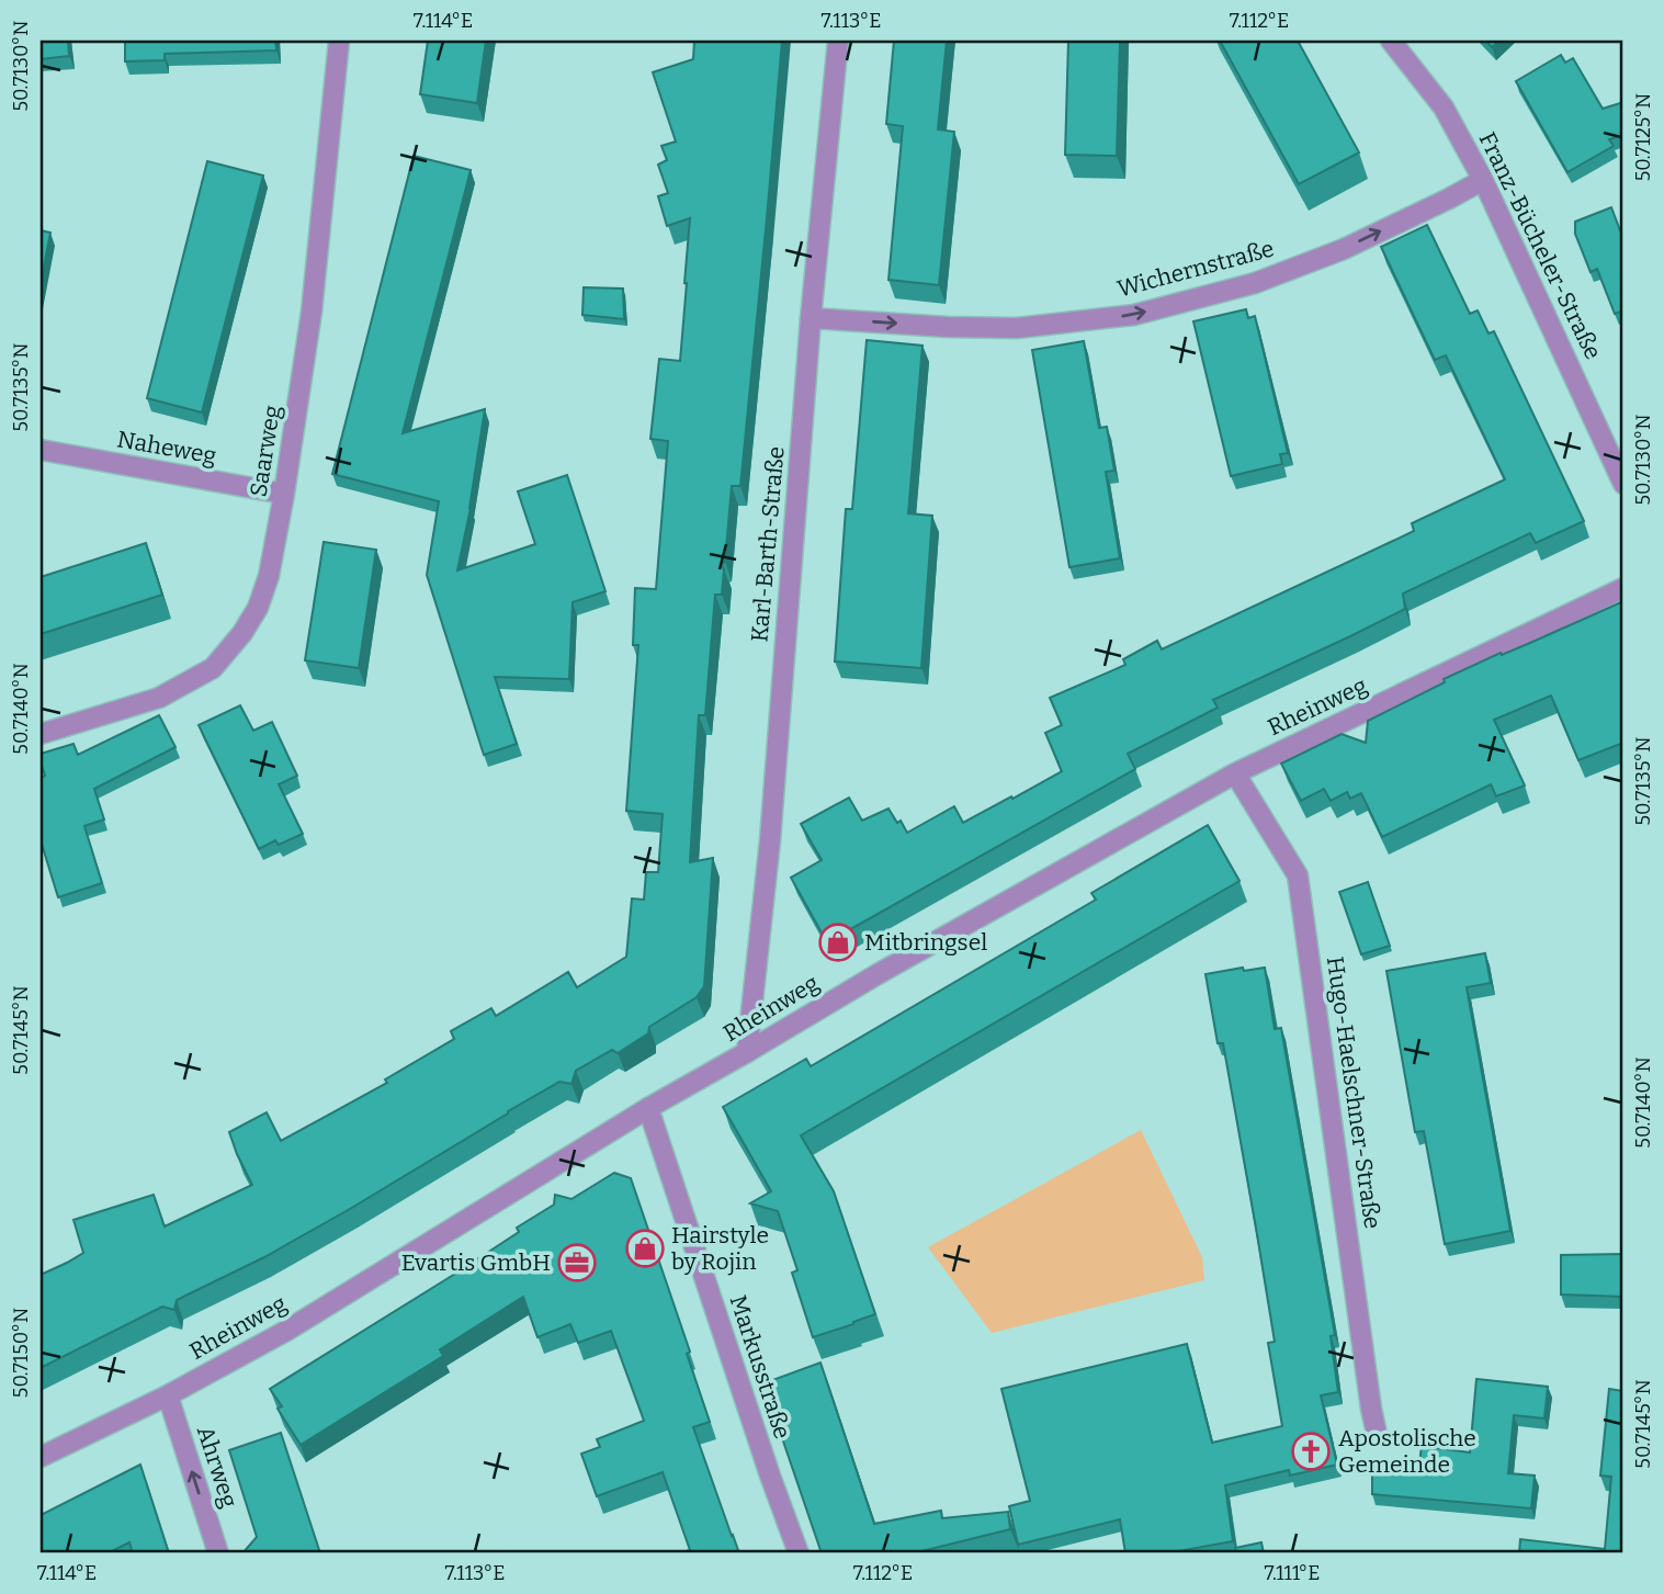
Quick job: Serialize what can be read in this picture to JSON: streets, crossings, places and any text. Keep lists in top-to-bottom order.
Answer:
{
  "streets": {
    "street": [
      "Franz-Bücheler-Straße",
      "Wichernstraße",
      "Naheweg",
      "Saarweg",
      "Karl-Barth-Straße",
      "Rheinweg",
      "Hugo-Haelschner-Straße",
      "Markusstraße",
      "Ahrweg"
    ]
  },
  "crossings": [
    ["Franz-Bücheler-Straße", "Wichernstraße"],
    ["Wichernstraße", "Karl-Barth-Straße"],
    ["Naheweg", "Saarweg"],
    ["Karl-Barth-Straße", "Rheinweg"],
    ["Rheinweg", "Hugo-Haelschner-Straße"],
    ["Rheinweg", "Markusstraße"],
    ["Rheinweg", "Ahrweg"]
  ],
  "one_way": ["Wichernstraße", "Ahrweg"],
  "places": {
    "shop": ["Mitbringsel", "Hairstyle by Rojin"],
    "office": ["Evartis GmbH"],
    "church": ["Apostolische Gemeinde"]
  },
  "coordinates": [
    "7.114°E",
    "7.113°E",
    "7.112°E",
    "50.7130°N",
    "50.7125°N",
    "50.7135°N",
    "50.7140°N",
    "50.7145°N",
    "50.7150°N",
    "7.111°E"
  ]
}
